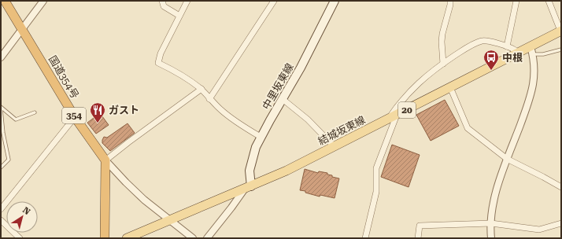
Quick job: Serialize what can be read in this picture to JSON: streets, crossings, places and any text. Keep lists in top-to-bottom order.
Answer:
{
  "streets": {
    "highway": ["国道354号", "354"],
    "main road": ["中里坂東線", "20", "結城坂東線"]
  },
  "crossings": [
    ["中里坂東線", "結城坂東線"]
  ],
  "places": {
    "bus stop": ["中根"],
    "restaurant": ["ガスト"]
  },
  "north": "top right"
}
